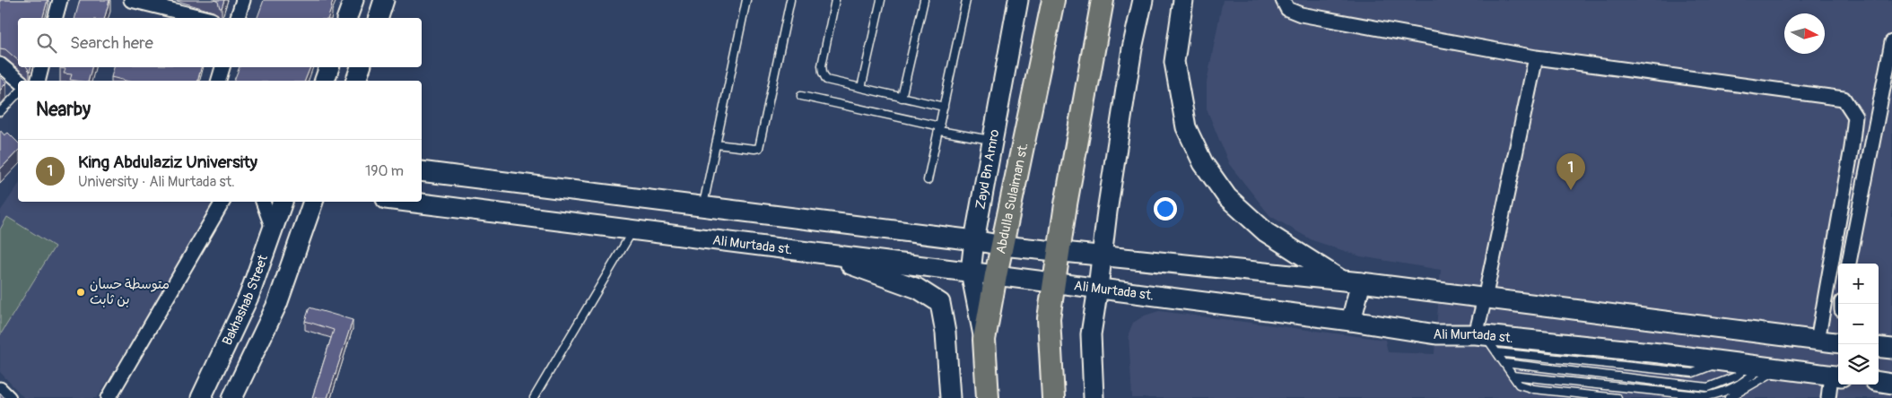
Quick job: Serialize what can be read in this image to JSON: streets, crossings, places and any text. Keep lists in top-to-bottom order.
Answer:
{
  "streets": {
    "main road": [
      "Zayd Bn Amro",
      "Abdulla Sulaiman st.",
      "Ali Murtada st.",
      "Bakhashab Street"
    ]
  },
  "crossings": [
    ["Zayd Bn Amro", "Abdulla Sulaiman st."],
    ["Zayd Bn Amro", "Ali Murtada st."],
    ["Abdulla Sulaiman st.", "Ali Murtada st."]
  ],
  "places": ["متوسطة حسان بن ثابت"],
  "north": "right",
  "page": {
    "search": "Search here",
    "heading": "Nearby",
    "list": [
      {
        "mark": "1",
        "name": "King Abdulaziz University",
        "note": "University · Ali Murtada st.",
        "value": "190 m"
      }
    ],
    "pins": "1",
    "map_buttons": ["+", "−"]
  }
}
